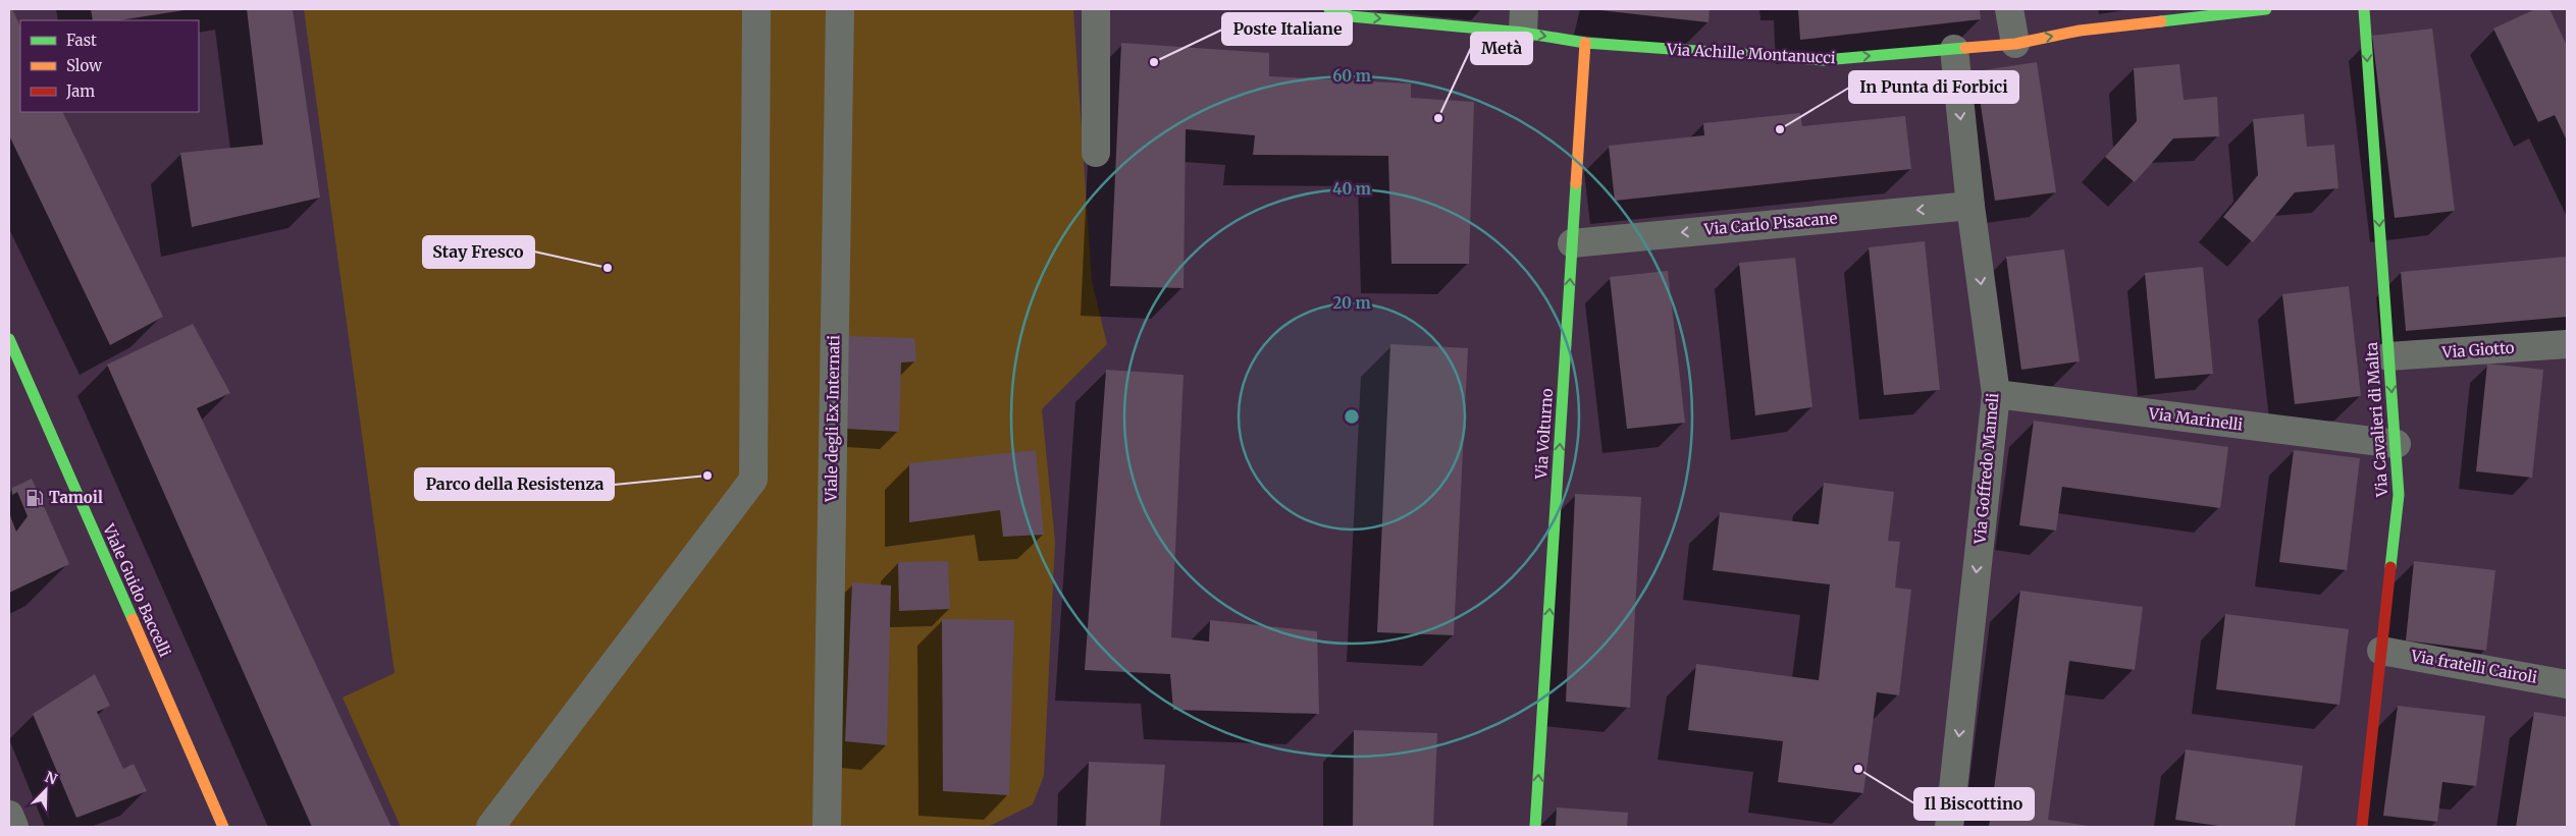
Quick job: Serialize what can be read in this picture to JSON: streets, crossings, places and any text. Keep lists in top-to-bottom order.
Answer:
{
  "streets": {
    "street": [
      "Via Achille Montanucci",
      "Via Carlo Pisacane",
      "Via Giotto",
      "Viale degli Ex Internati",
      "Via Marinelli",
      "Via Cavalieri di Malta",
      "Via Volturno",
      "Via Goffredo Mameli",
      "Viale Guido Baccelli",
      "Via fratelli Cairoli"
    ]
  },
  "crossings": [
    ["Via Achille Montanucci", "Via Volturno"],
    ["Via Achille Montanucci", "Via Goffredo Mameli"],
    ["Via Carlo Pisacane", "Via Volturno"],
    ["Via Carlo Pisacane", "Via Goffredo Mameli"],
    ["Via Giotto", "Via Cavalieri di Malta"],
    ["Via Marinelli", "Via Cavalieri di Malta"],
    ["Via Marinelli", "Via Goffredo Mameli"],
    ["Via Cavalieri di Malta", "Via fratelli Cairoli"]
  ],
  "one_way": [
    "Via Achille Montanucci",
    "Via Carlo Pisacane",
    "Via Cavalieri di Malta",
    "Via Volturno",
    "Via Goffredo Mameli"
  ],
  "places": {
    "other": [
      "Poste Italiane",
      "Metà",
      "In Punta di Forbici",
      "Stay Fresco",
      "Parco della Resistenza",
      "Il Biscottino"
    ],
    "fuel station": ["Tamoil"]
  },
  "legend": ["Fast", "Slow", "Jam"],
  "north": "top right",
  "rings": ["60 m", "40 m", "20 m"]
}
